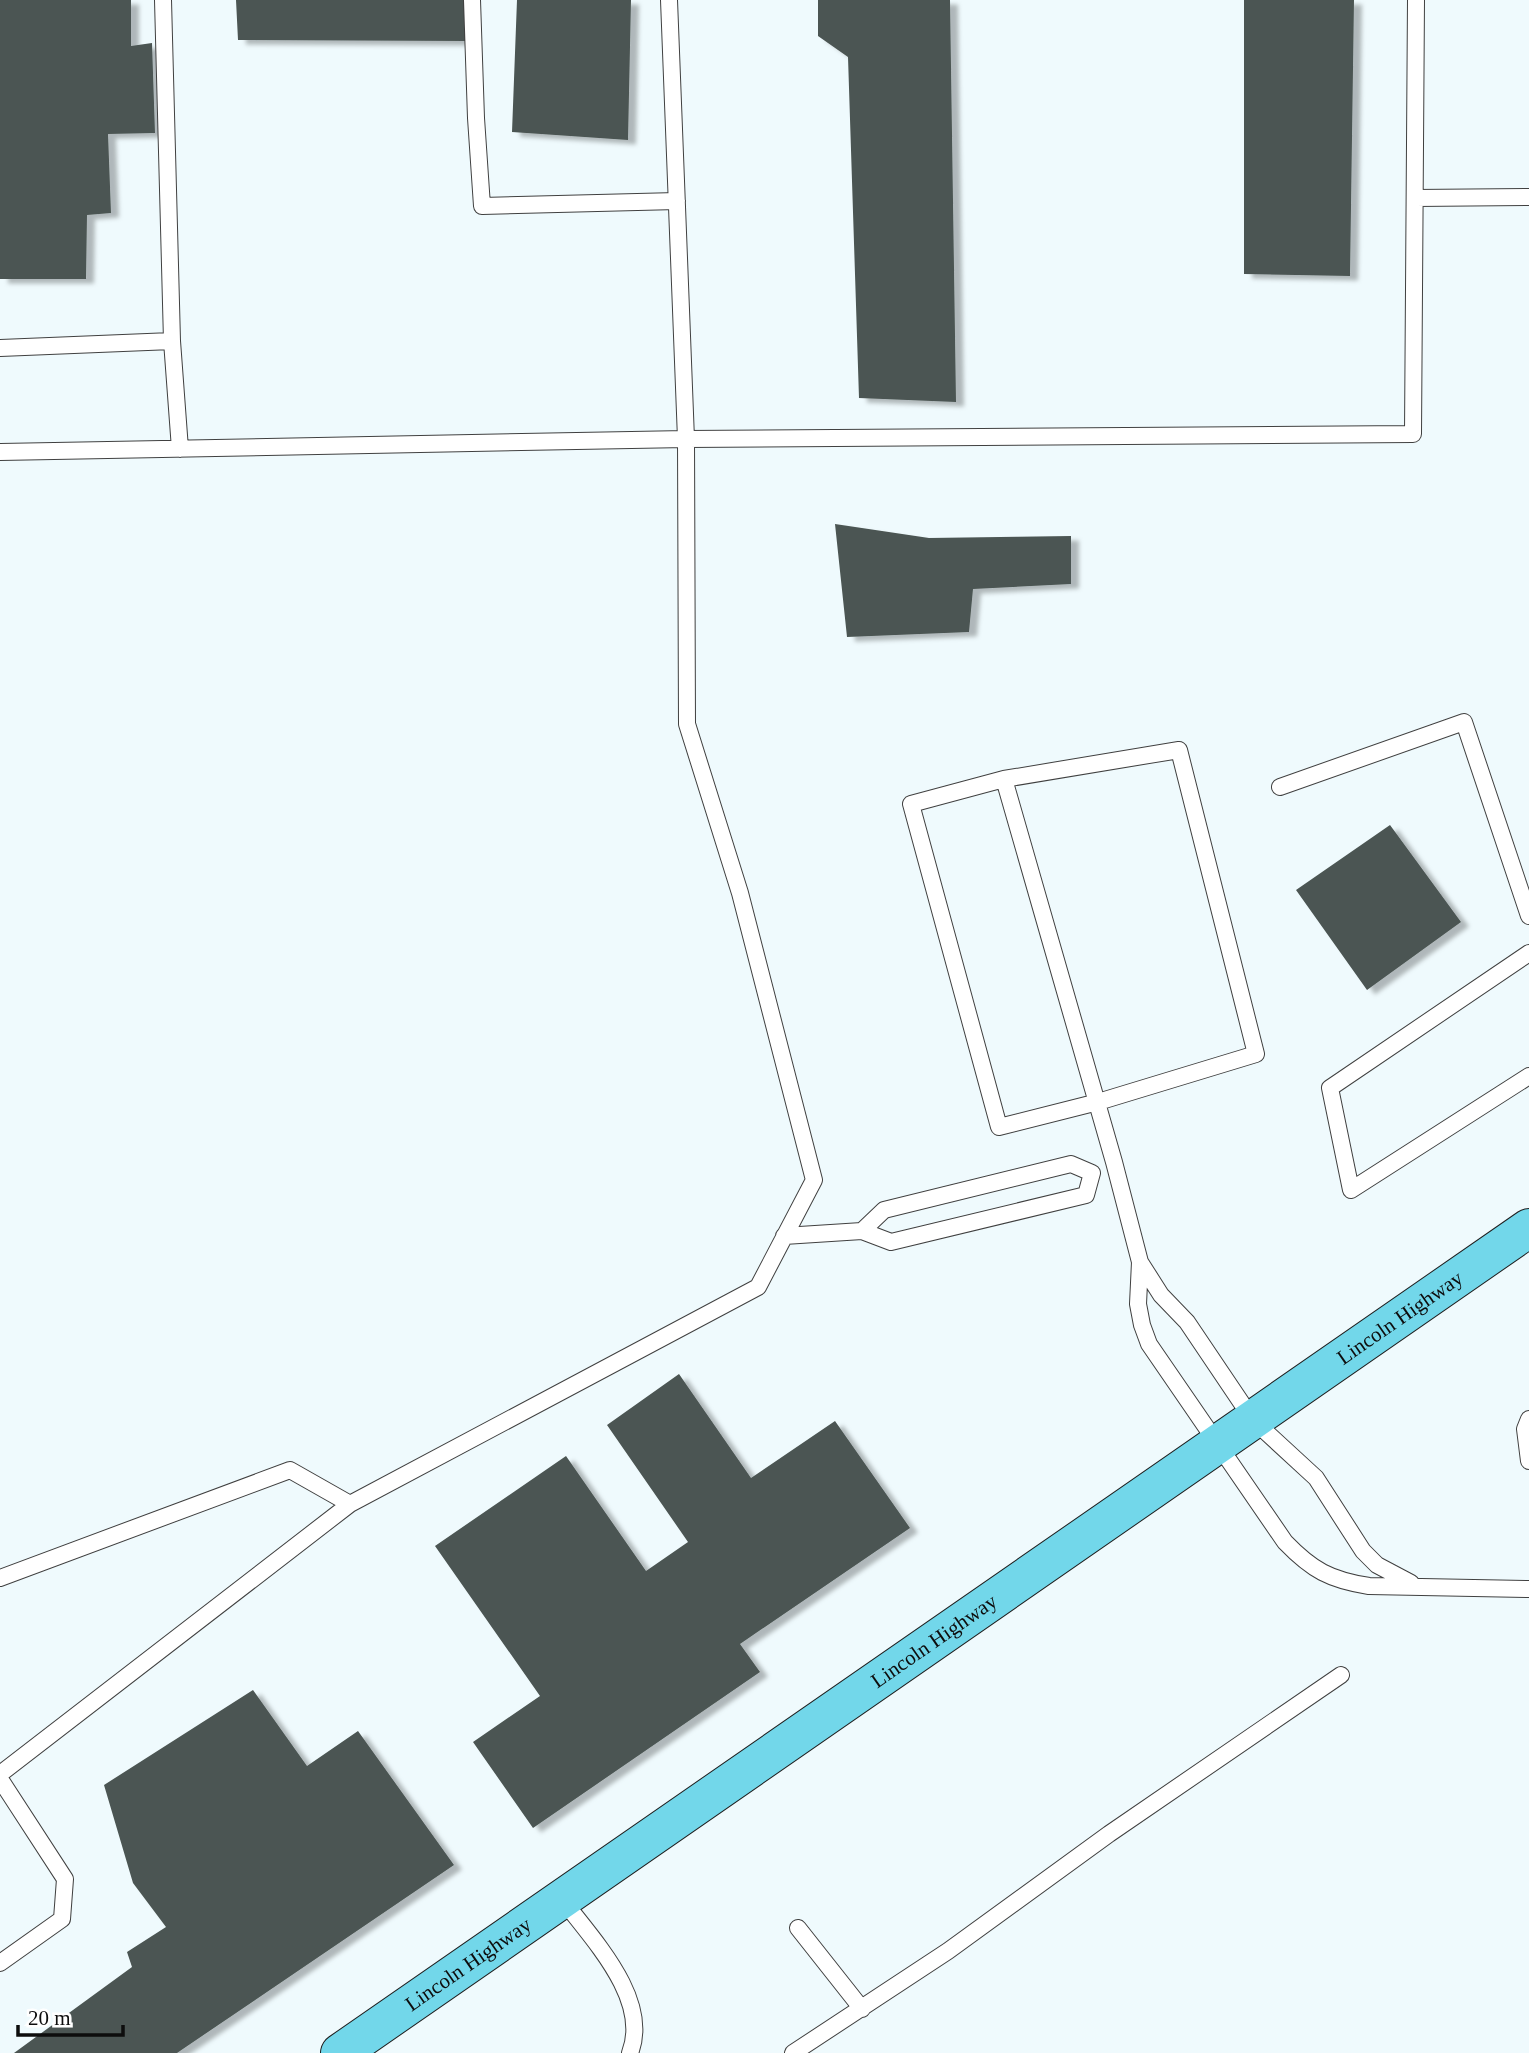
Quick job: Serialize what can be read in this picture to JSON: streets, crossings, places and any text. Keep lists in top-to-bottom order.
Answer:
{
  "streets": {
    "main road": ["Lincoln Highway"]
  },
  "scale_bar": "20 m"
}
